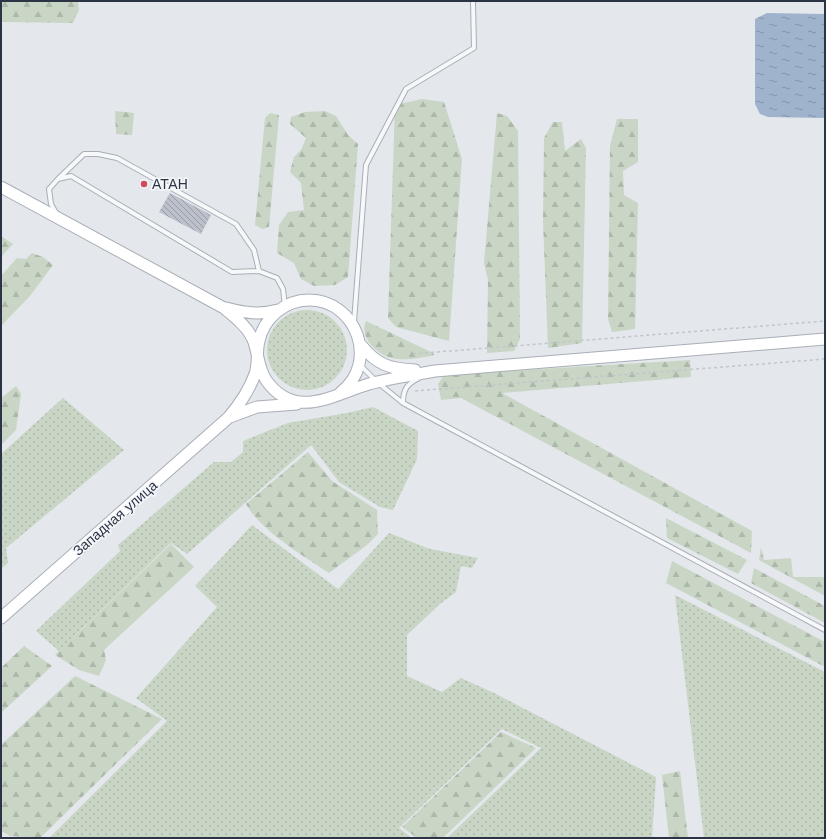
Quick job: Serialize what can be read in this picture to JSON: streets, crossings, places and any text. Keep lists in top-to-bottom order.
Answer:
{
  "streets": {
    "main road": ["Западная улица"]
  },
  "places": ["АТАН"]
}
